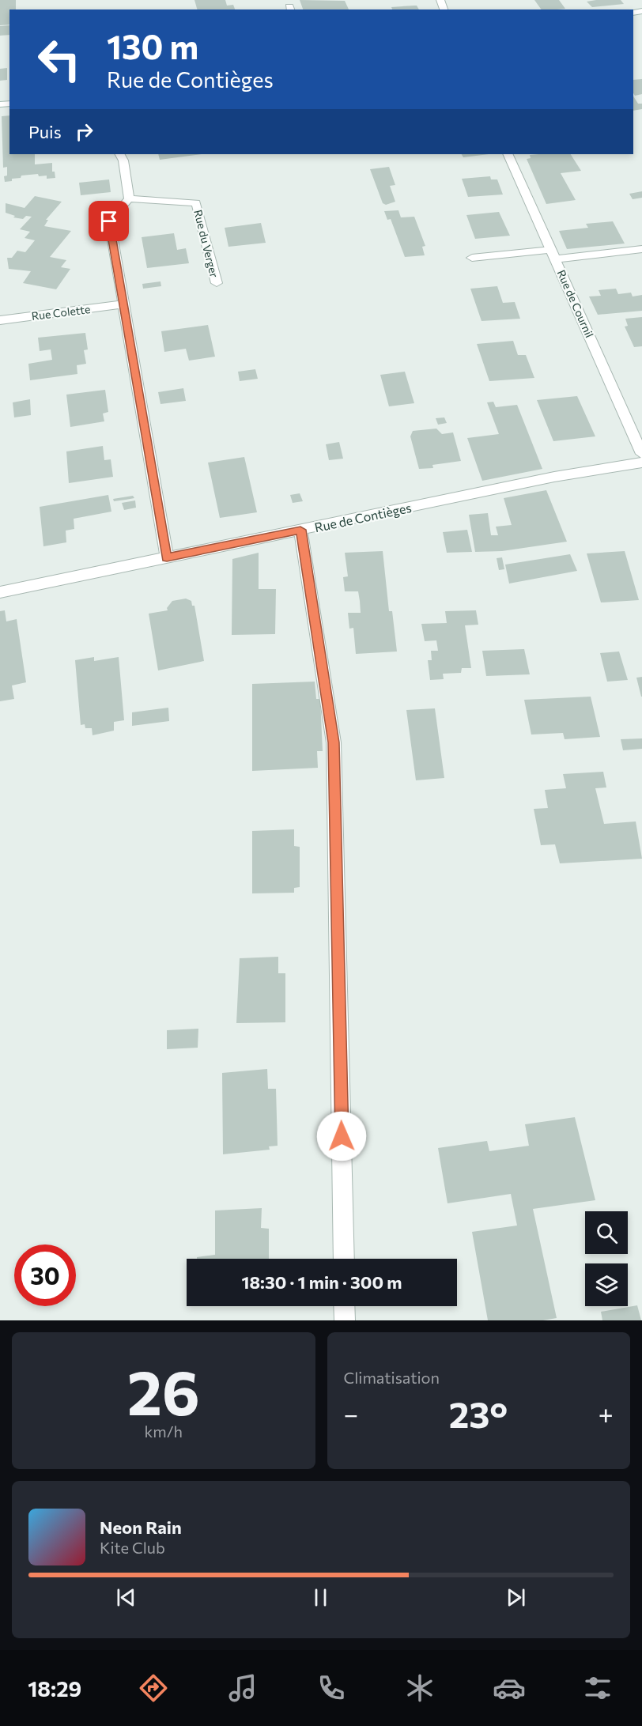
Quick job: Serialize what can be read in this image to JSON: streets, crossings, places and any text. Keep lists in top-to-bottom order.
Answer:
{
  "streets": {
    "street": [
      "Rue du Verger",
      "Rue de Cournil",
      "Rue Colette",
      "Rue de Contièges"
    ]
  },
  "page": {
    "turn": ["130 m", "Rue de Contièges"],
    "then": "Puis",
    "limit": "30",
    "trip": "18:30 · 1 min · 300 m",
    "tile": [
      ["26", "km/h"],
      "Climatisation"
    ],
    "heat": ["−", "23°", "+"],
    "song": ["Neon Rain", "Kite Club"],
    "tabs": "18:29"
  }
}
